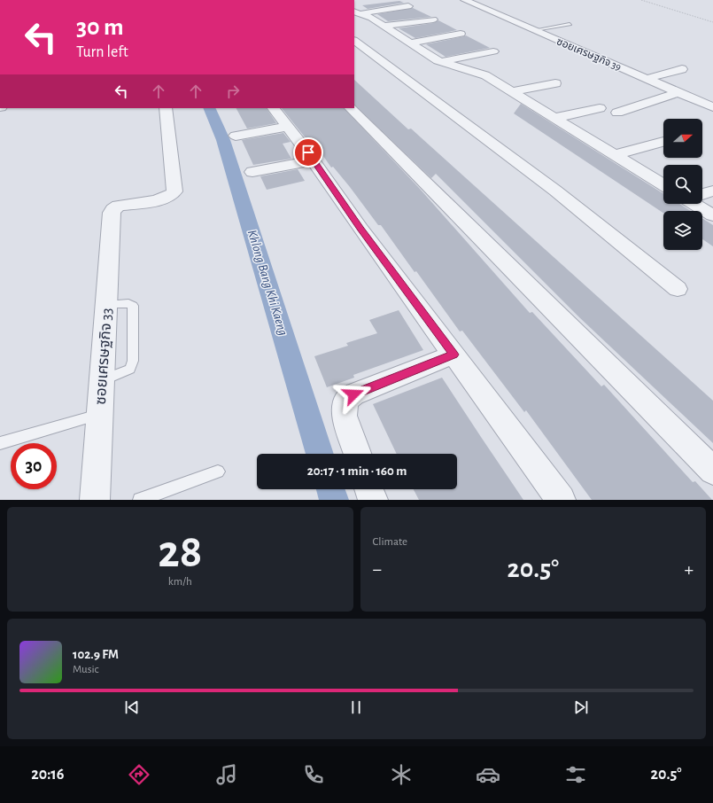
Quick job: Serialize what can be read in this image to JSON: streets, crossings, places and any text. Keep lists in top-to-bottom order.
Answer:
{
  "streets": {
    "street": ["ซอยเศรษฐกิจ 39", "ซอยเศรษฐกิจ 33"]
  },
  "water": ["Khlong Bang Khi Kaeng"],
  "north": "right",
  "page": {
    "turn": ["30 m", "Turn left"],
    "limit": "30",
    "trip": "20:17 · 1 min · 160 m",
    "tile": [
      ["28", "km/h"],
      "Climate"
    ],
    "heat": ["−", "20.5°", "+"],
    "song": ["102.9 FM", "Music"],
    "tabs": ["20:16", "20.5°"]
  }
}
